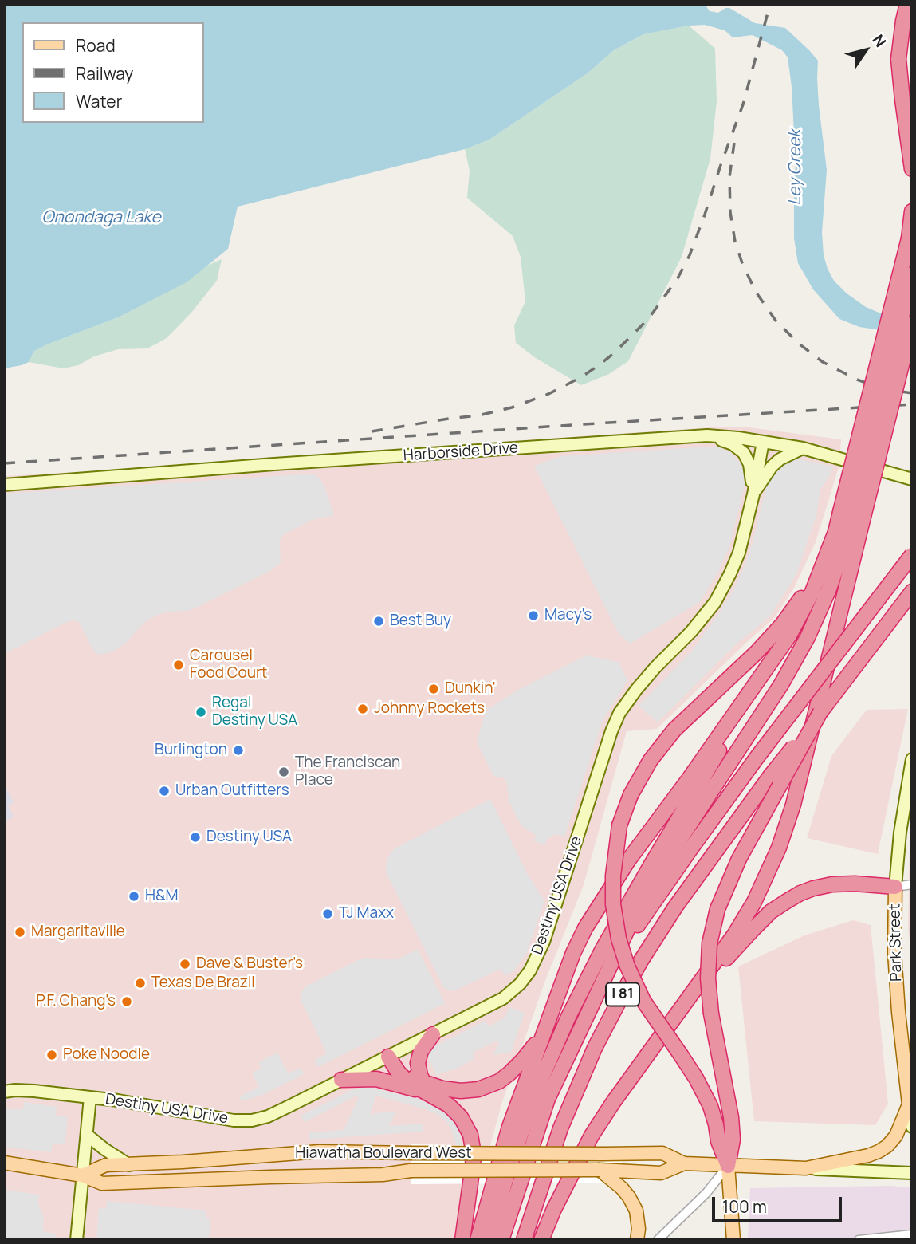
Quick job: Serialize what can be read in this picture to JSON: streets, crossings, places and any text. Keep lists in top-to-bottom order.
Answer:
{
  "streets": {
    "highway": ["I 81"],
    "main road": ["Park Street", "Hiawatha Boulevard West"],
    "street": ["Harborside Drive", "Destiny USA Drive"]
  },
  "crossings": [
    ["Harborside Drive", "Destiny USA Drive"],
    ["Destiny USA Drive", "Hiawatha Boulevard West"],
    ["Park Street", "Hiawatha Boulevard West"]
  ],
  "water": ["Ley Creek", "Onondaga Lake"],
  "places": [
    "Macy's",
    "Best Buy",
    "Carousel Food Court",
    "Dunkin'",
    "Johnny Rockets",
    "Regal Destiny USA",
    "Burlington",
    "The Franciscan Place",
    "Urban Outfitters",
    "Destiny USA",
    "H&M",
    "TJ Maxx",
    "Margaritaville",
    "Dave & Buster's",
    "Texas De Brazil",
    "P.F. Chang's",
    "Poke Noodle"
  ],
  "legend": ["Road", "Railway", "Water"],
  "scale_bar": "100 m",
  "north": "top right"
}
